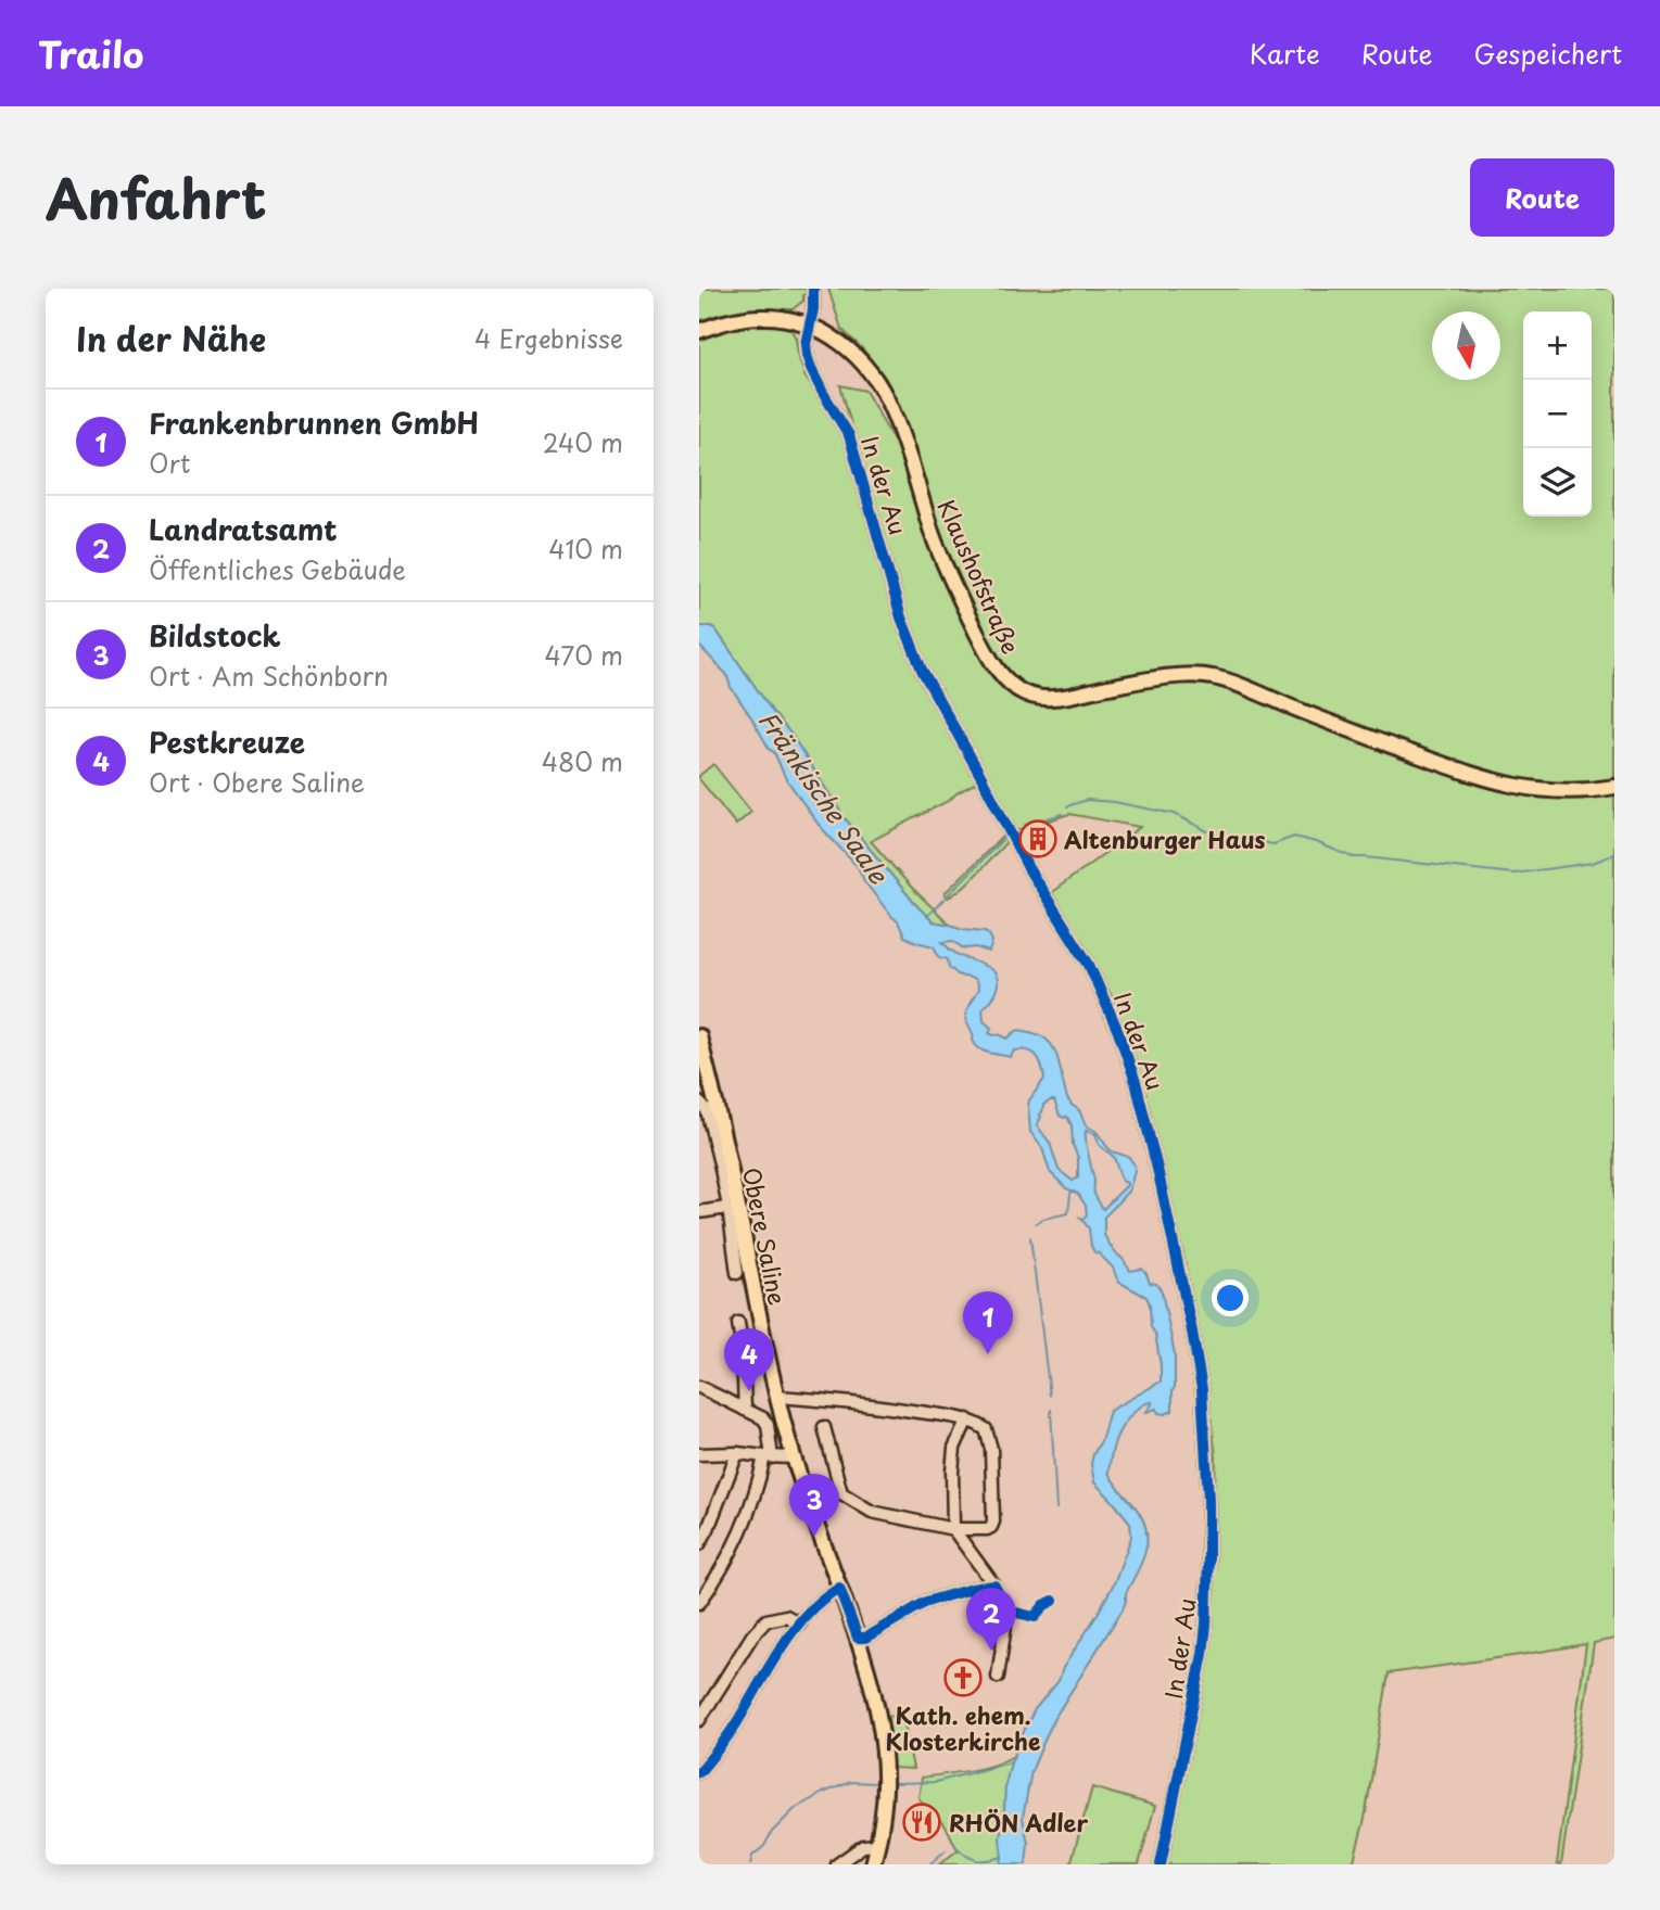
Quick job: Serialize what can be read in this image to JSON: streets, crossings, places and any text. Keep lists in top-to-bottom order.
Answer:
{
  "streets": {
    "main road": ["Klaushofstraße", "Obere Saline"],
    "street": ["In der Au"]
  },
  "crossings": [
    ["In der Au", "Klaushofstraße"]
  ],
  "water": ["Fränkische Saale"],
  "places": {
    "building": ["Altenburger Haus"],
    "church": ["Kath. ehem. Klosterkirche"],
    "restaurant": ["RHÖN Adler"]
  },
  "north": "bottom",
  "page": {
    "header": "Trailo",
    "nav": ["Karte", "Route", "Gespeichert"],
    "title": "Anfahrt",
    "buttons": "Route",
    "heading": ["In der Nähe", "4 Ergebnisse"],
    "map_buttons": ["+", "−"],
    "list": [
      {
        "mark": "1",
        "name": "Frankenbrunnen GmbH",
        "note": "Ort",
        "value": "240 m"
      },
      {
        "mark": "2",
        "name": "Landratsamt",
        "note": "Öffentliches Gebäude",
        "value": "410 m"
      },
      {
        "mark": "3",
        "name": "Bildstock",
        "note": "Ort · Am Schönborn",
        "value": "470 m"
      },
      {
        "mark": "4",
        "name": "Pestkreuze",
        "note": "Ort · Obere Saline",
        "value": "480 m"
      }
    ],
    "pins": [
      "1",
      "4",
      "3",
      "2"
    ]
  }
}
